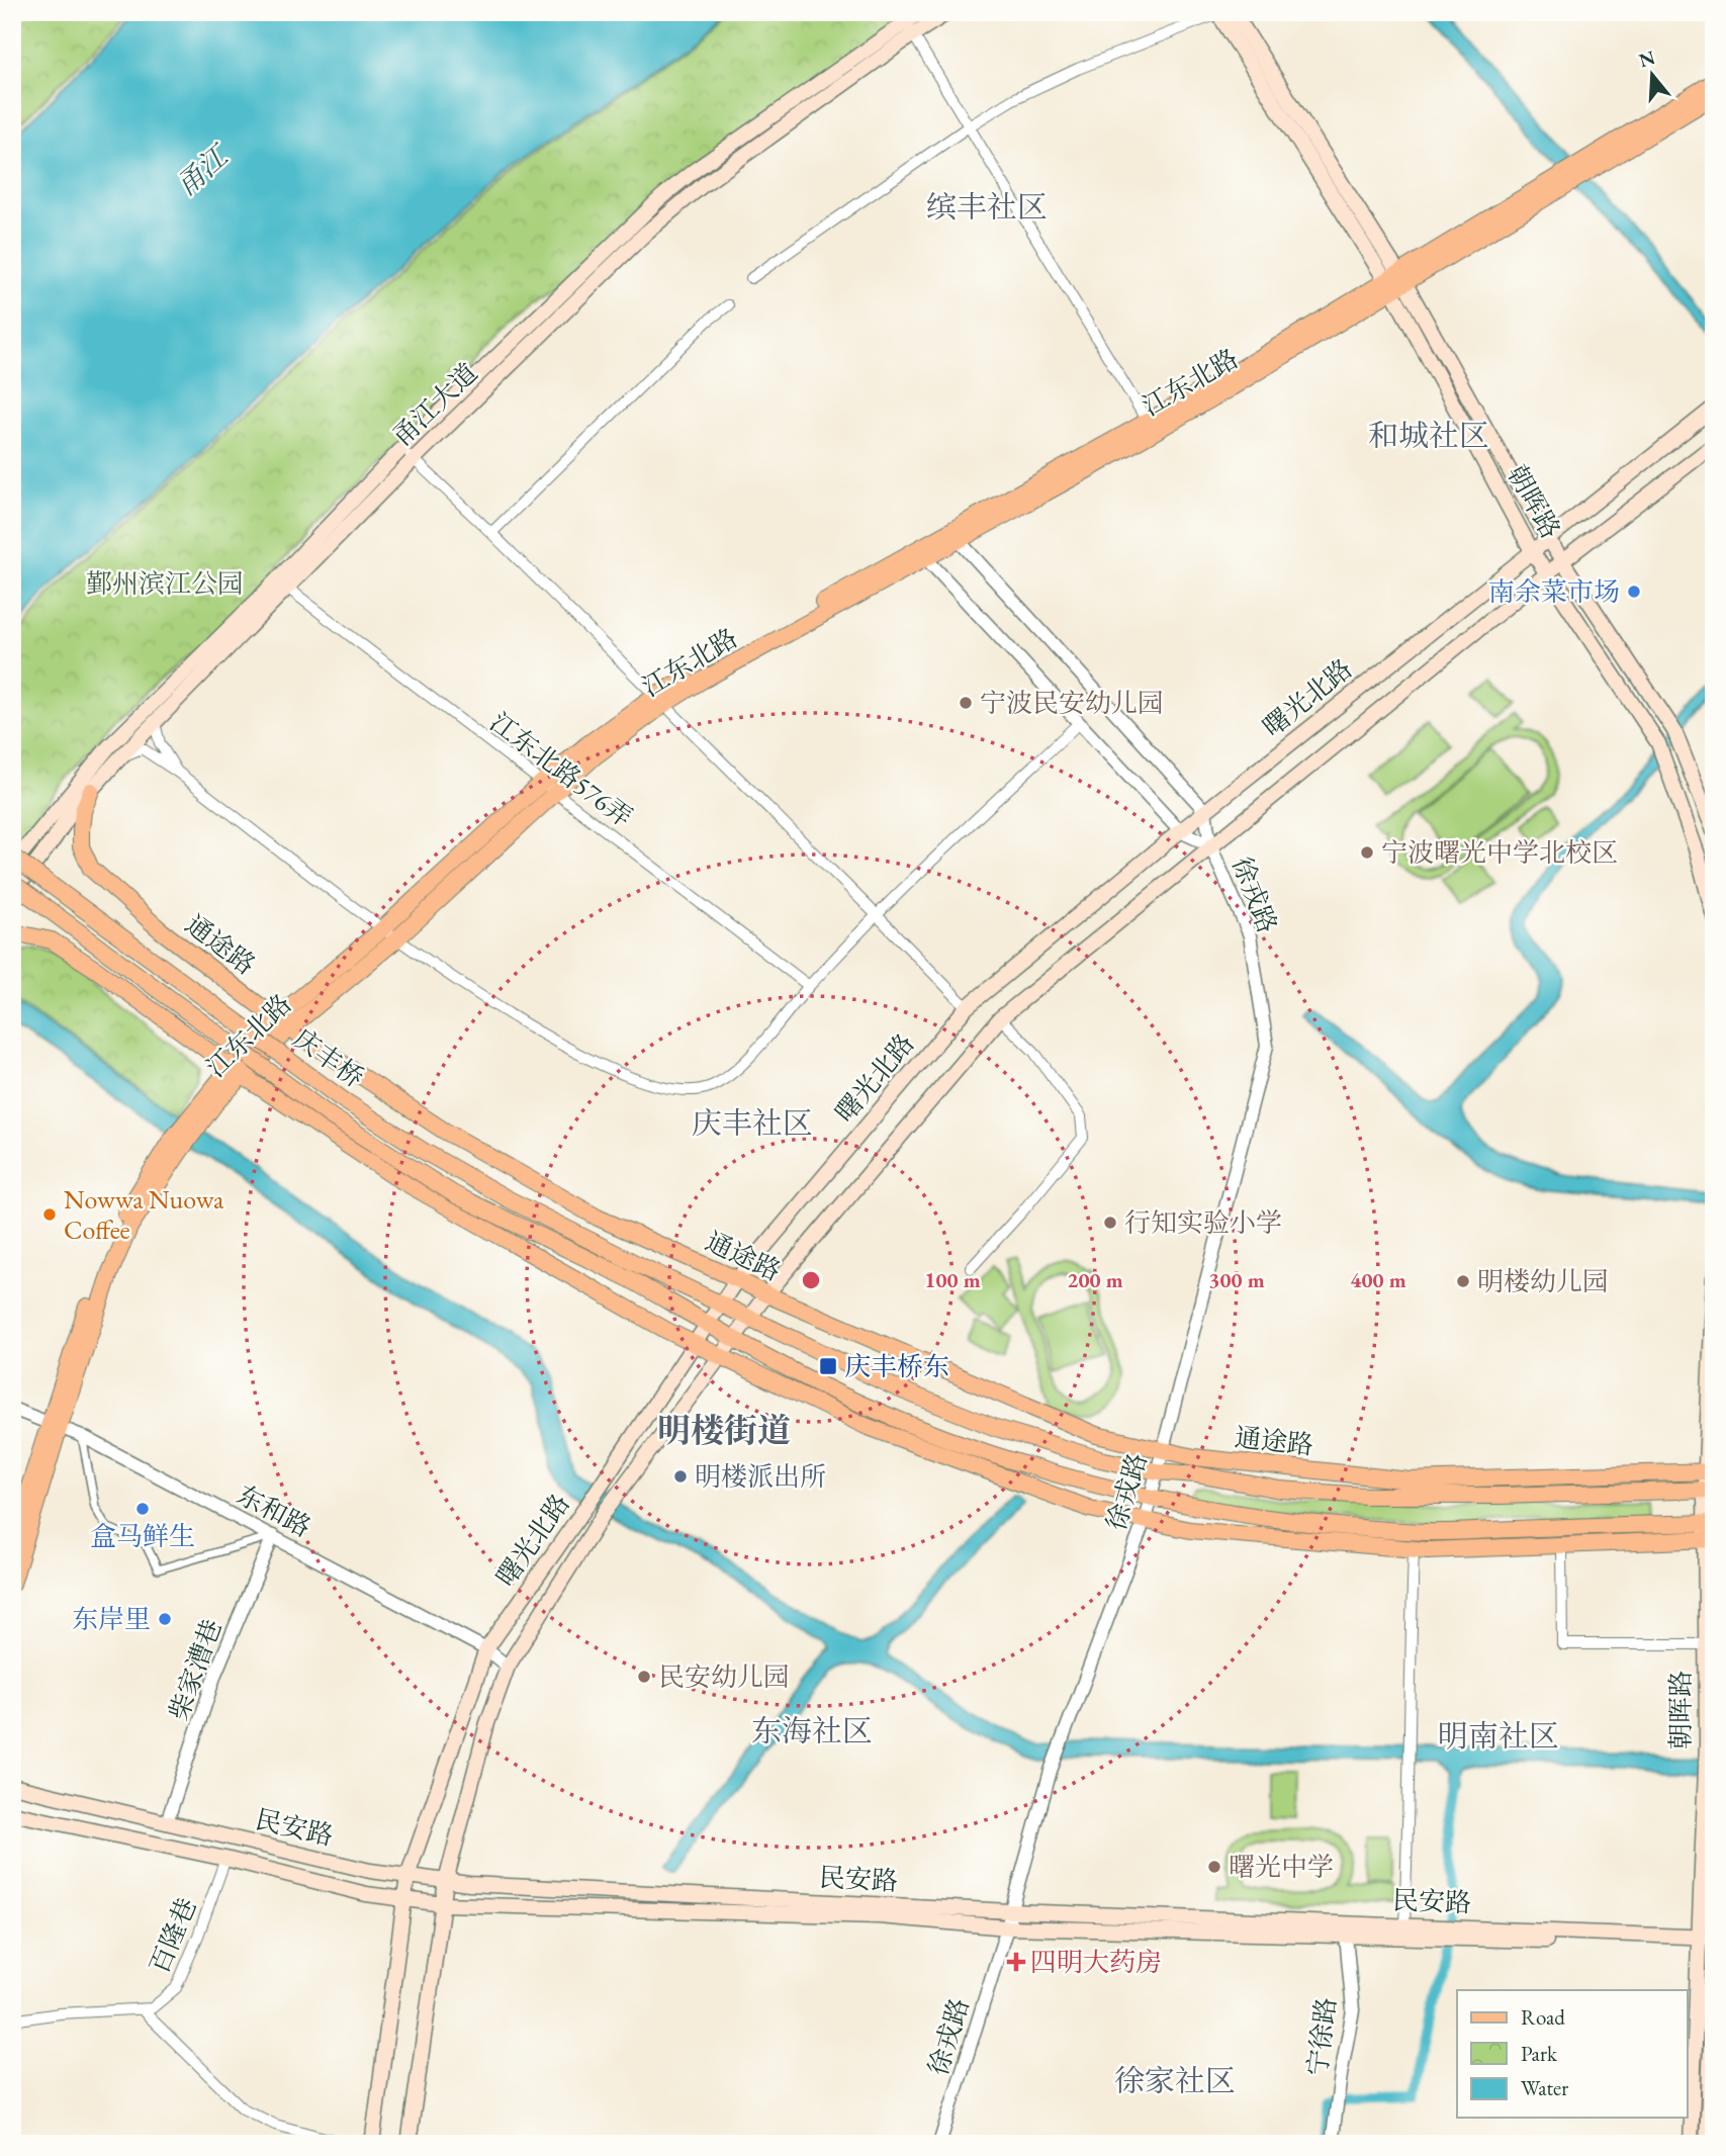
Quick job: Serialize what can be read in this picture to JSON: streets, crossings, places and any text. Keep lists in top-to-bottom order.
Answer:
{
  "streets": {
    "main road": [
      "江东北路",
      "甬江大道",
      "朝晖路",
      "曙光北路",
      "通途路",
      "庆丰桥",
      "民安路"
    ],
    "street": [
      "江东北路576弄",
      "徐戎路",
      "东和路",
      "柴家漕巷",
      "百隆巷",
      "宁徐路"
    ]
  },
  "crossings": [
    ["江东北路", "朝晖路"],
    ["江东北路", "江东北路576弄"],
    ["江东北路", "徐戎路"],
    ["江东北路", "通途路"],
    ["江东北路", "东和路"],
    ["甬江大道", "江东北路576弄"],
    ["甬江大道", "通途路"],
    ["朝晖路", "曙光北路"],
    ["朝晖路", "通途路"],
    ["朝晖路", "民安路"],
    ["曙光北路", "徐戎路"],
    ["曙光北路", "通途路"],
    ["曙光北路", "东和路"],
    ["曙光北路", "民安路"],
    ["徐戎路", "通途路"],
    ["徐戎路", "民安路"],
    ["通途路", "庆丰桥"],
    ["东和路", "柴家漕巷"],
    ["柴家漕巷", "民安路"],
    ["民安路", "百隆巷"],
    ["民安路", "宁徐路"]
  ],
  "districts": [
    "缤丰社区",
    "和城社区",
    "庆丰社区",
    "明楼街道",
    "东海社区",
    "明南社区",
    "徐家社区"
  ],
  "water": ["甬江"],
  "parks": ["鄞州滨江公园"],
  "places": {
    "other": [
      "南余菜市场",
      "宁波民安幼儿园",
      "宁波曙光中学北校区",
      "Nowwa Nuowa Coffee",
      "行知实验小学",
      "明楼幼儿园",
      "明楼派出所",
      "盒马鲜生",
      "东岸里",
      "民安幼儿园",
      "曙光中学"
    ],
    "transit": ["庆丰桥东"],
    "health": ["四明大药房"]
  },
  "legend": ["Road", "Park", "Water"],
  "north": "top",
  "rings": [
    "100 m",
    "200 m",
    "300 m",
    "400 m"
  ]
}
